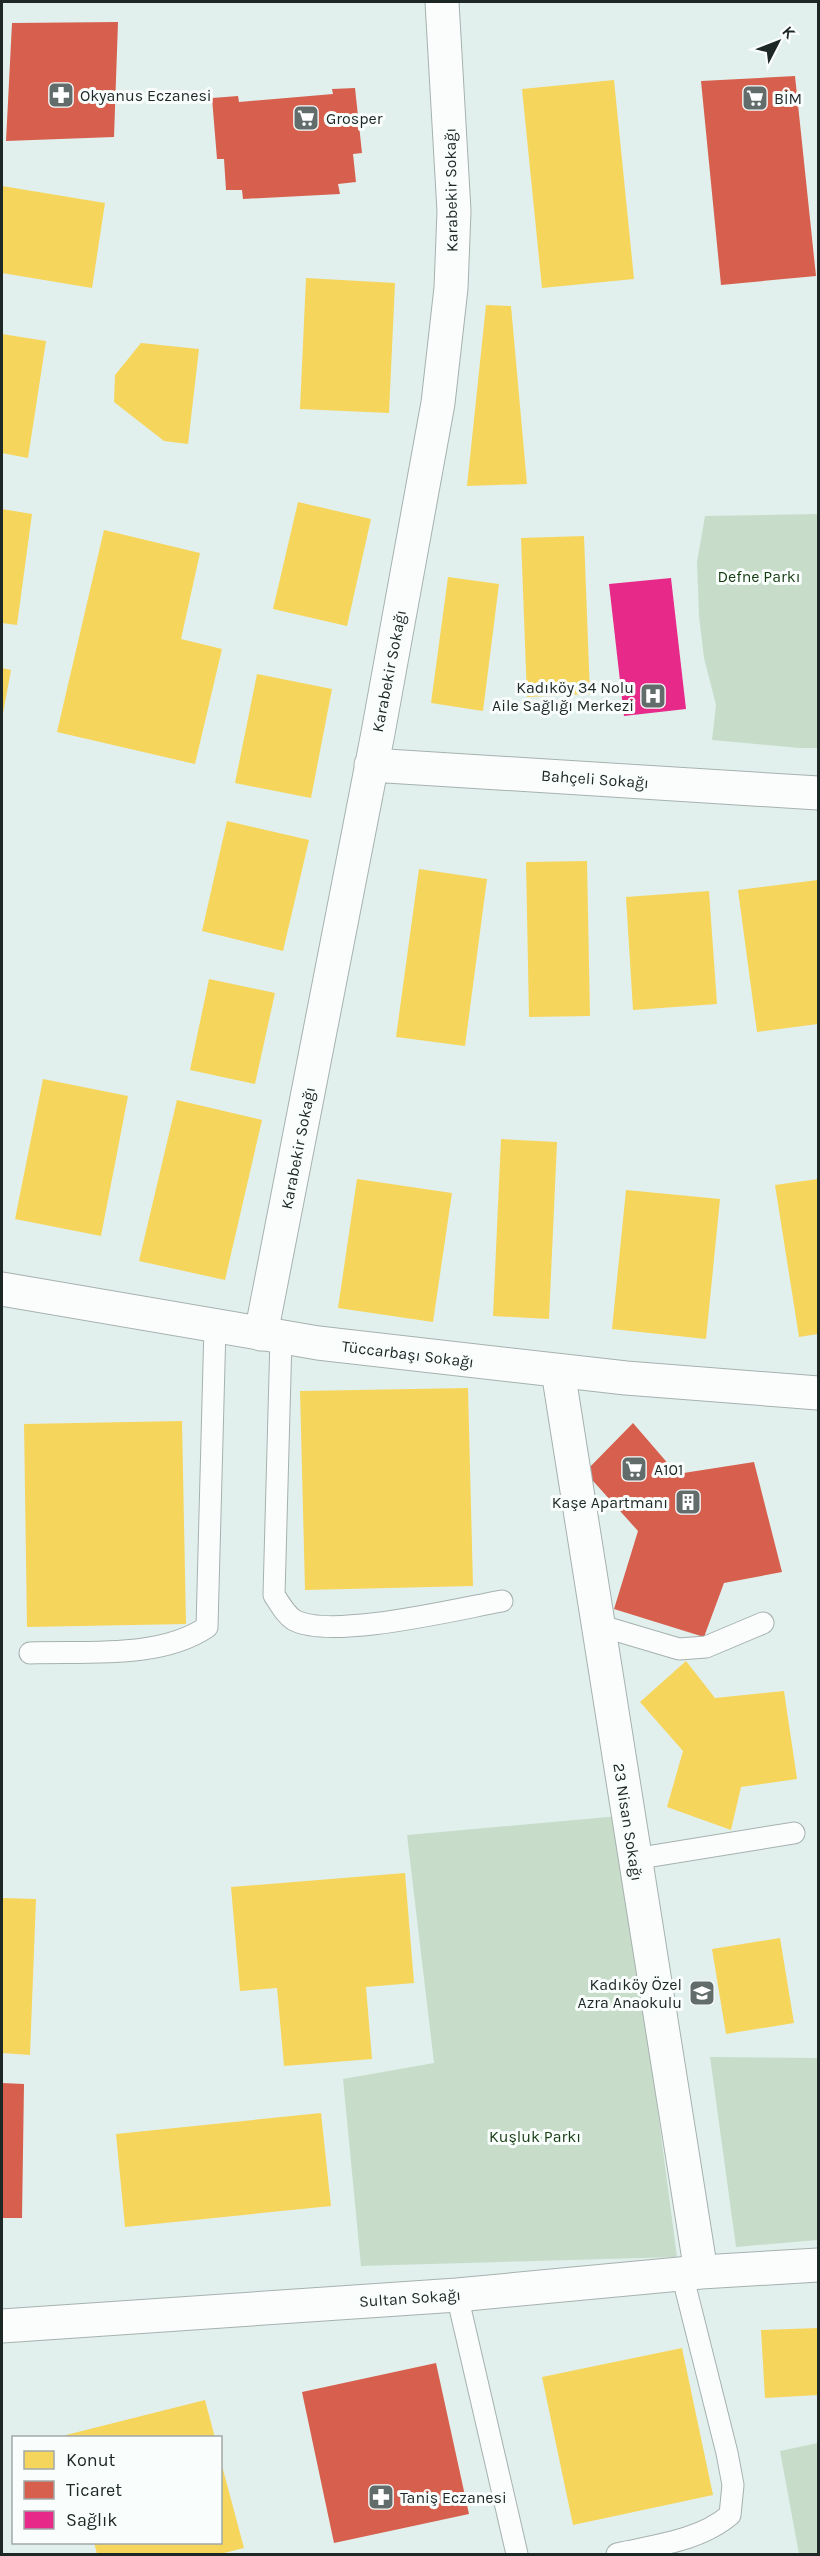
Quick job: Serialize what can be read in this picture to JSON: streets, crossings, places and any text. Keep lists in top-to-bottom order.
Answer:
{
  "streets": {
    "street": [
      "Karabekir Sokağı",
      "Bahçeli Sokağı",
      "Tüccarbaşı Sokağı",
      "23 Nisan Sokağı",
      "Sultan Sokağı"
    ]
  },
  "crossings": [
    ["Karabekir Sokağı", "Bahçeli Sokağı"],
    ["Karabekir Sokağı", "Tüccarbaşı Sokağı"],
    ["Tüccarbaşı Sokağı", "23 Nisan Sokağı"],
    ["23 Nisan Sokağı", "Sultan Sokağı"]
  ],
  "parks": ["Defne Parkı", "Kuşluk Parkı"],
  "places": {
    "pharmacy": ["Okyanus Eczanesi", "Taniş Eczanesi"],
    "supermarket": ["BİM", "Grosper", "A101"],
    "hospital": ["Kadıköy 34 Nolu Aile Sağlığı Merkezi"],
    "building": ["Kaşe Apartmanı"],
    "school or university": ["Kadıköy Özel Azra Anaokulu"]
  },
  "legend": ["Konut", "Ticaret", "Sağlık"],
  "north": "top right"
}
